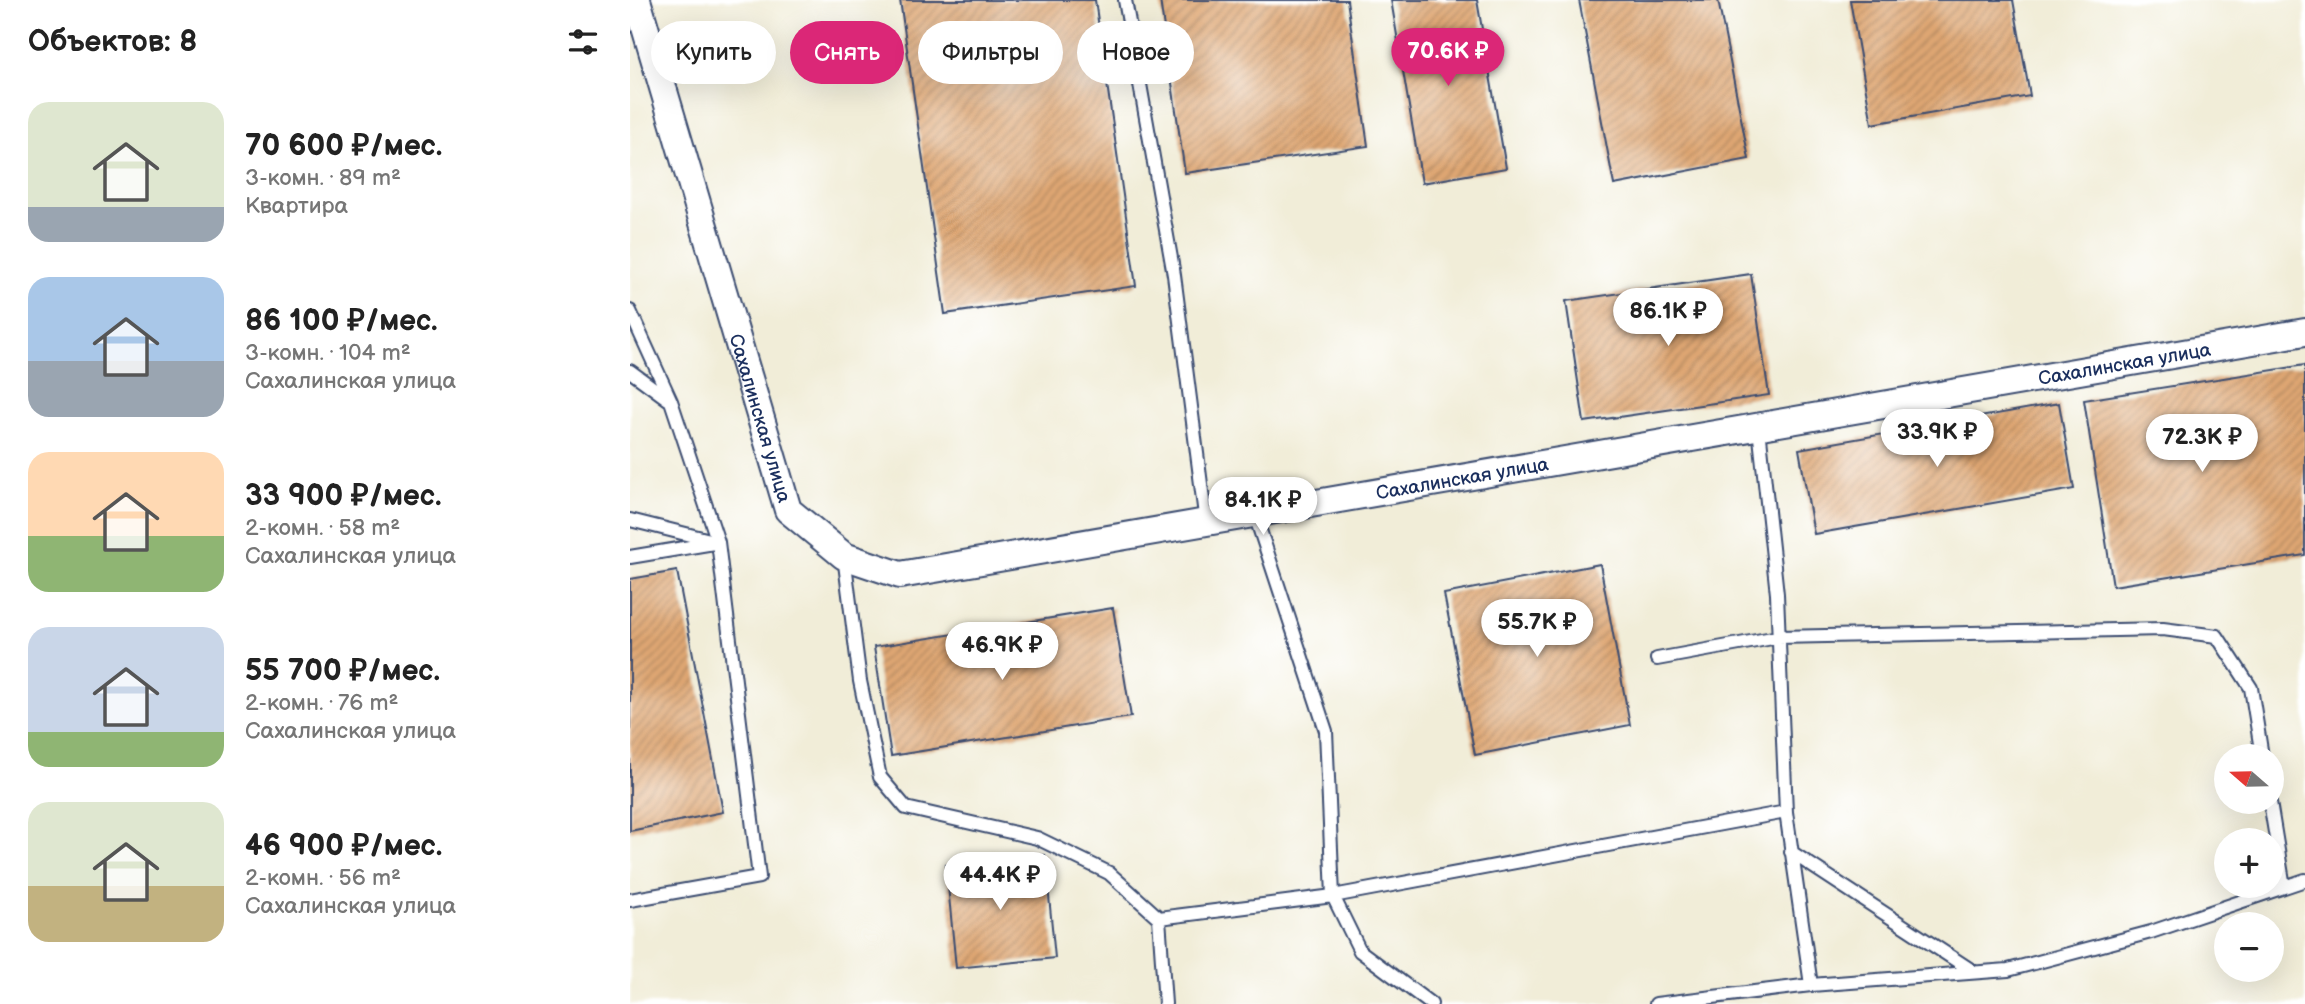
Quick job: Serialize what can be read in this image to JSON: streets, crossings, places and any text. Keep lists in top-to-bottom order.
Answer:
{
  "streets": {
    "street": ["Сахалинская улица"]
  },
  "north": "left",
  "page": {
    "heading": "Объектов: 8",
    "chip": [
      "Купить",
      "Снять",
      "Фильтры",
      "Новое"
    ],
    "price": [
      "70.6K ₽",
      "86.1K ₽",
      "33.9K ₽",
      "72.3K ₽",
      "84.1K ₽",
      "55.7K ₽",
      "46.9K ₽",
      "44.4K ₽"
    ],
    "list": [
      {
        "name": "70 600 ₽/мес.",
        "note": "3-комн. · 89 m² · Квартира"
      },
      {
        "name": "86 100 ₽/мес.",
        "note": "3-комн. · 104 m² · Сахалинская улица"
      },
      {
        "name": "33 900 ₽/мес.",
        "note": "2-комн. · 58 m² · Сахалинская улица"
      },
      {
        "name": "55 700 ₽/мес.",
        "note": "2-комн. · 76 m² · Сахалинская улица"
      },
      {
        "name": "46 900 ₽/мес.",
        "note": "2-комн. · 56 m² · Сахалинская улица"
      }
    ],
    "map_buttons": ["+", "−"]
  }
}
